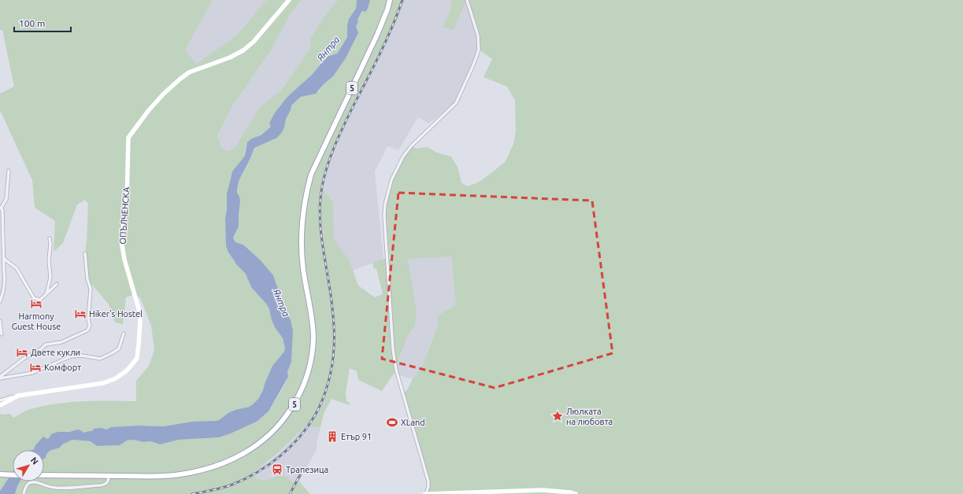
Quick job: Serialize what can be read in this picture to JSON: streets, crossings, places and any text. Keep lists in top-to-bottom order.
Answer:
{
  "streets": {
    "main road": ["5"],
    "street": ["ОПЪЛЧЕНСКА"]
  },
  "water": ["Янтра"],
  "places": {
    "hotel": [
      "Harmony Guest House",
      "Hiker's Hostel",
      "Двете кукли",
      "Комфорт"
    ],
    "place": ["Люлката на любовта"],
    "sports": ["XLand"],
    "building": ["Етър 91"],
    "station": ["Трапезица"]
  },
  "scale_bar": "100 m",
  "north": "top right"
}
